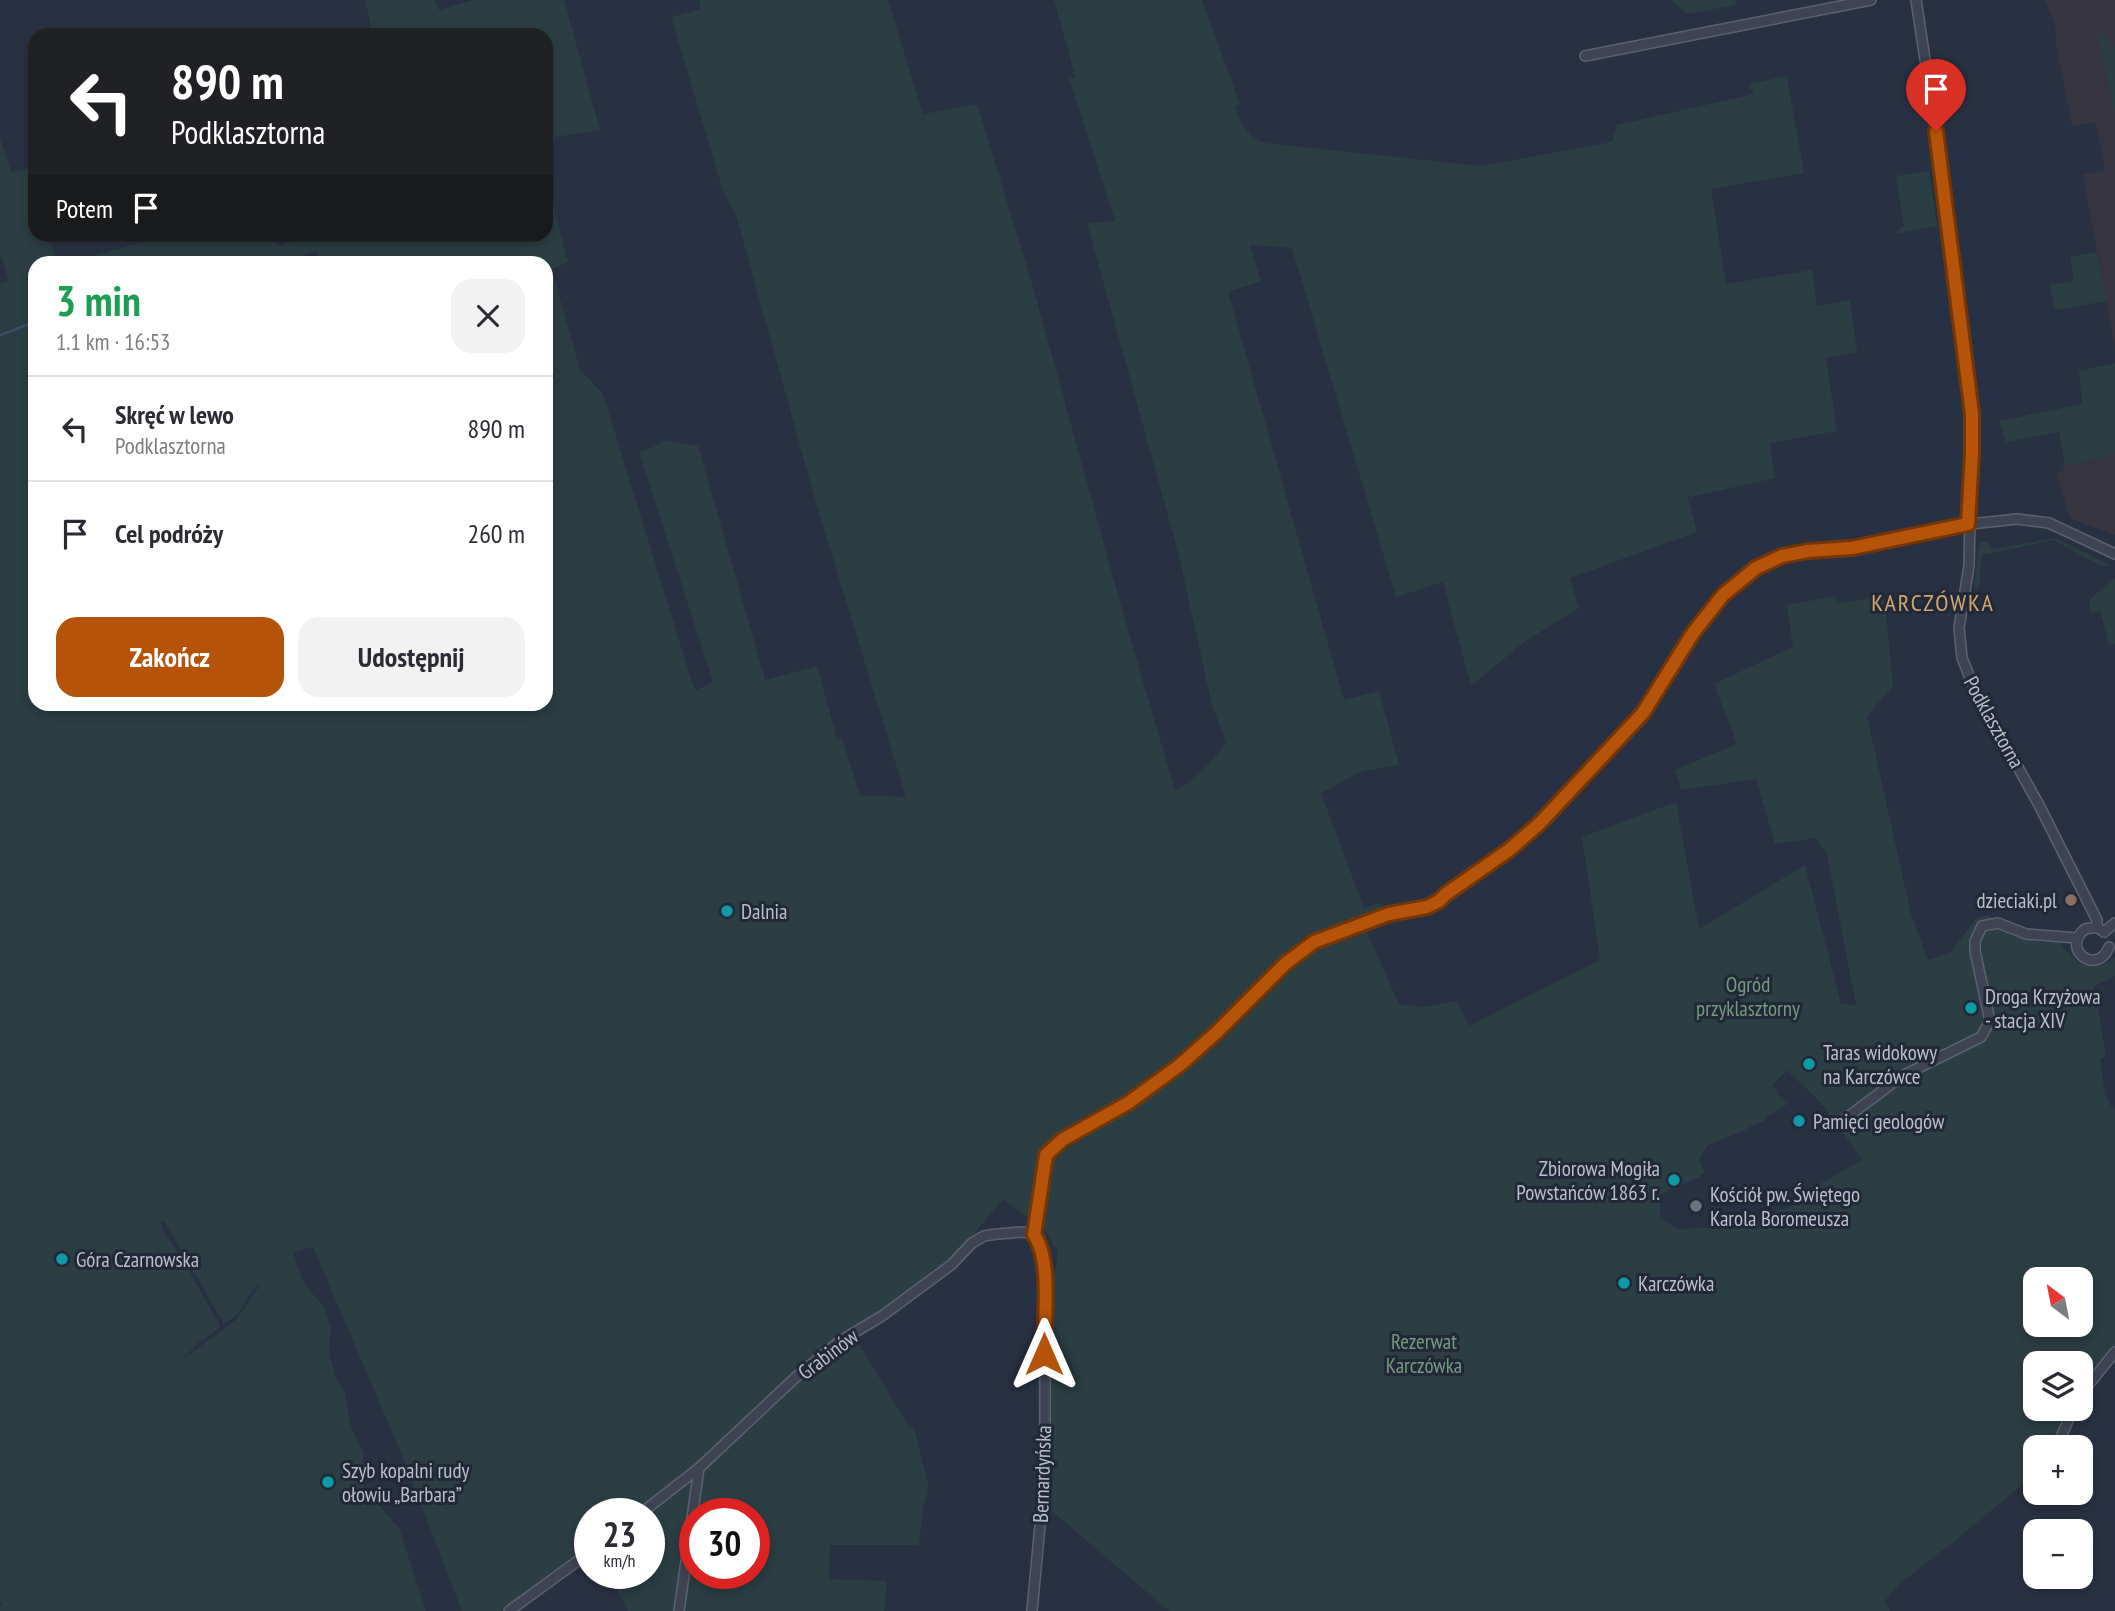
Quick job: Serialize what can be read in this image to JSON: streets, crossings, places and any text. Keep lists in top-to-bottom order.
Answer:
{
  "streets": {
    "street": ["Podklasztorna", "Grabinów", "Bernardyńska"]
  },
  "crossings": [
    ["Podklasztorna", "Bernardyńska"],
    ["Grabinów", "Bernardyńska"]
  ],
  "districts": ["KARCZÓWKA"],
  "parks": ["Ogród przyklasztorny", "Rezerwat Karczówka"],
  "places": [
    "dzieciaki.pl",
    "Dalnia",
    "Droga Krzyżowa - stacja XIV",
    "Taras widokowy na Karczówce",
    "Pamięci geologów",
    "Zbiorowa Mogiła Powstańców 1863 r.",
    "Kościół pw. Świętego Karola Boromeusza",
    "Góra Czarnowska",
    "Karczówka",
    "Szyb kopalni rudy ołowiu „Barbara”"
  ],
  "north": "top left",
  "page": {
    "turn": ["890 m", "Podklasztorna"],
    "then": "Potem",
    "heading": ["3 min", "1.1 km · 16:53"],
    "list": [
      {
        "name": "Skręć w lewo",
        "note": "Podklasztorna",
        "value": "890 m"
      },
      {
        "name": "Cel podróży",
        "value": "260 m"
      }
    ],
    "buttons": ["Zakończ", "Udostępnij"],
    "map_buttons": ["+", "−"],
    "speed": "23 km/h",
    "limit": "30"
  }
}
